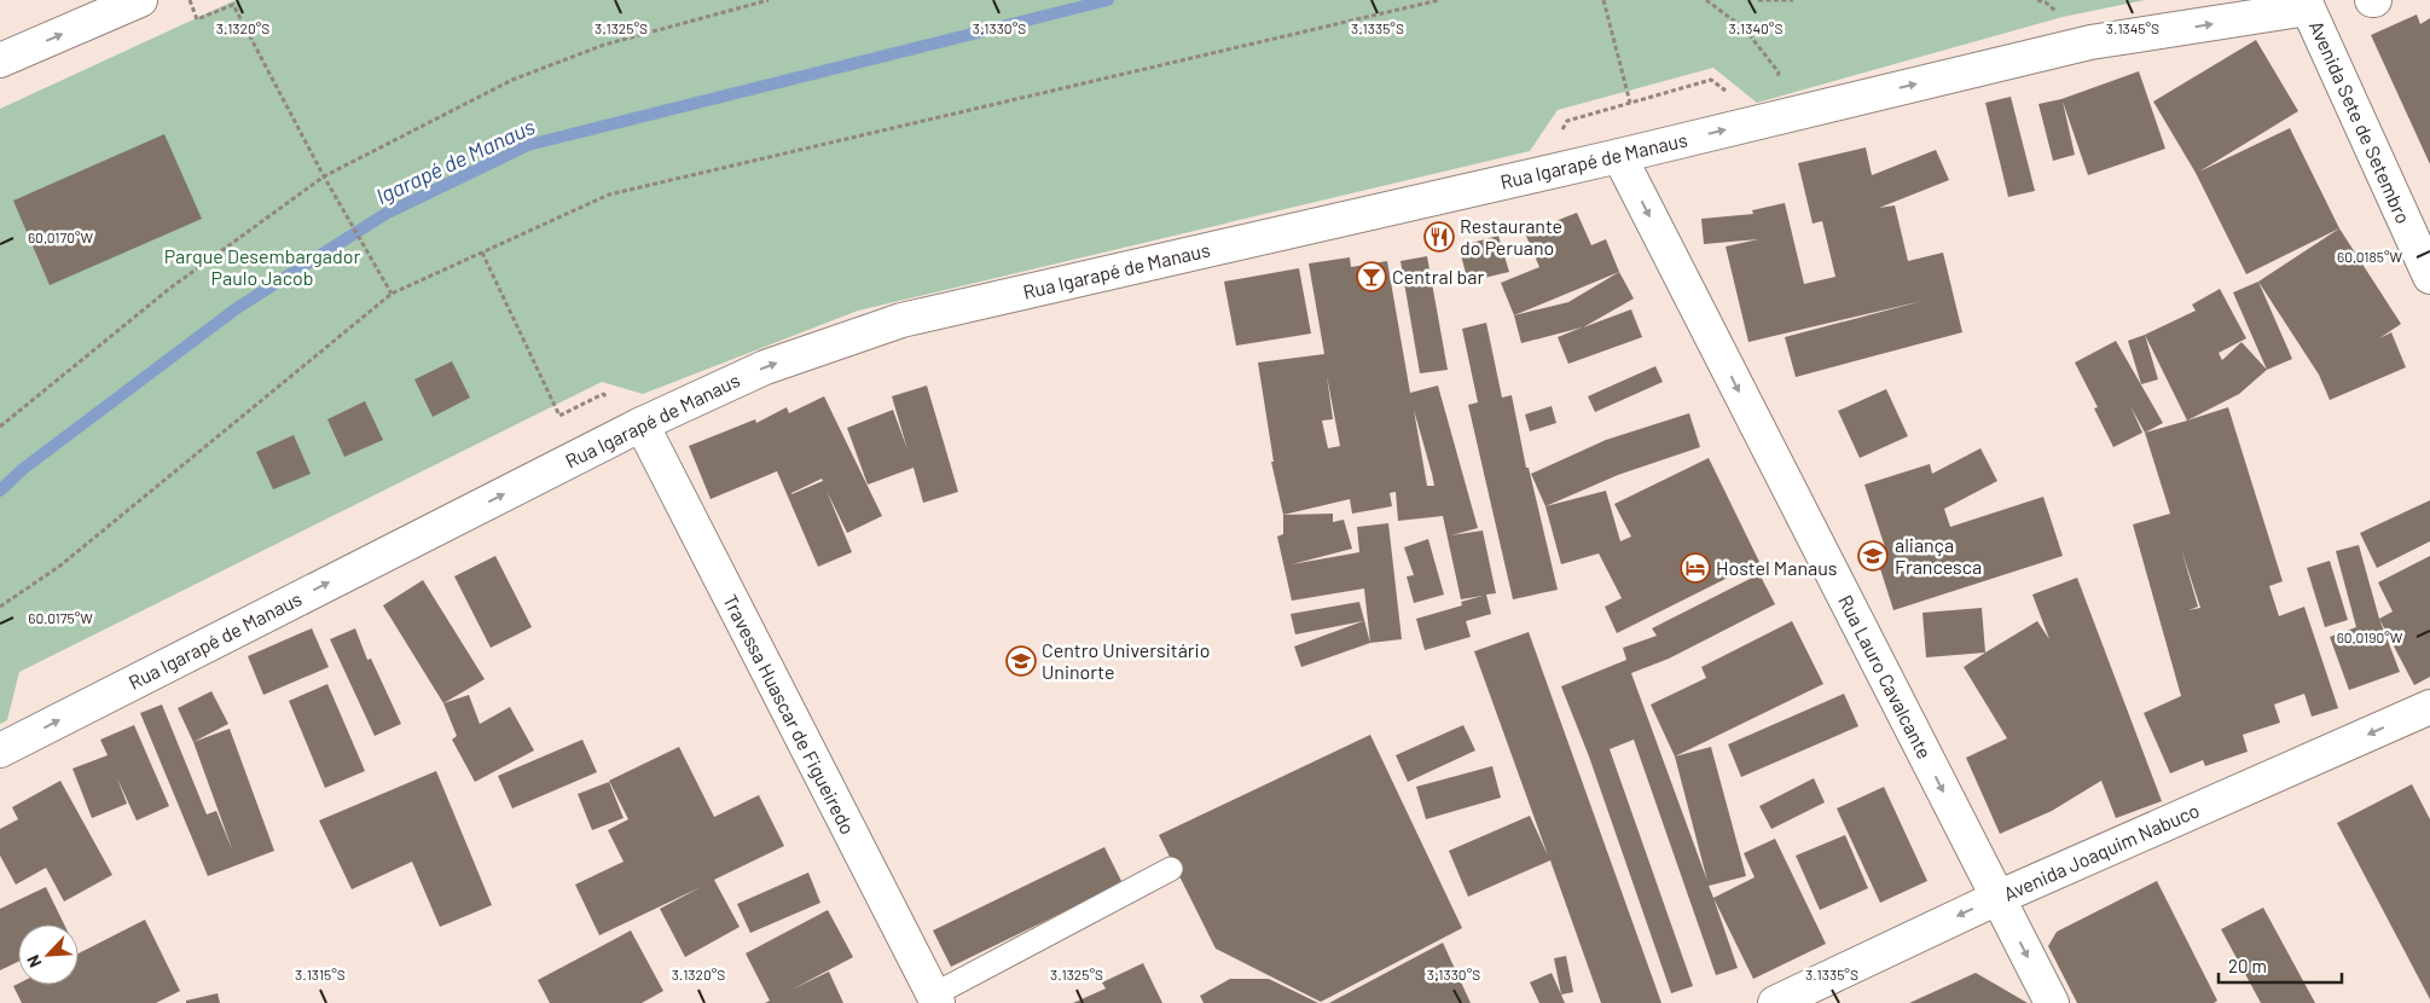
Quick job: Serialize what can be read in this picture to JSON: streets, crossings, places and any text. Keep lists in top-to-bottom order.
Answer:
{
  "streets": {
    "street": [
      "Avenida Sete de Setembro",
      "Rua Igarapé de Manaus",
      "Rua Lauro Cavalcante",
      "Travessa Huascar de Figueiredo",
      "Avenida Joaquim Nabuco"
    ]
  },
  "crossings": [
    ["Avenida Sete de Setembro", "Rua Igarapé de Manaus"],
    ["Rua Igarapé de Manaus", "Rua Lauro Cavalcante"],
    ["Rua Igarapé de Manaus", "Travessa Huascar de Figueiredo"],
    ["Rua Lauro Cavalcante", "Avenida Joaquim Nabuco"]
  ],
  "one_way": ["Rua Igarapé de Manaus", "Rua Lauro Cavalcante", "Avenida Joaquim Nabuco"],
  "water": ["Igarapé de Manaus"],
  "parks": ["Parque Desembargador Paulo Jacob"],
  "places": {
    "restaurant": ["Restaurante do Peruano"],
    "bar": ["Central bar"],
    "school or university": ["aliança Francesca", "Centro Universitário Uninorte"],
    "hotel": ["Hostel Manaus"]
  },
  "scale_bar": "20 m",
  "north": "bottom left",
  "coordinates": [
    "3.1320°S",
    "3.1325°S",
    "3.1330°S",
    "3.1335°S",
    "3.1340°S",
    "3.1345°S",
    "60.0170°W",
    "60.0185°W",
    "60.0175°W",
    "60.0190°W",
    "3.1315°S"
  ]
}
